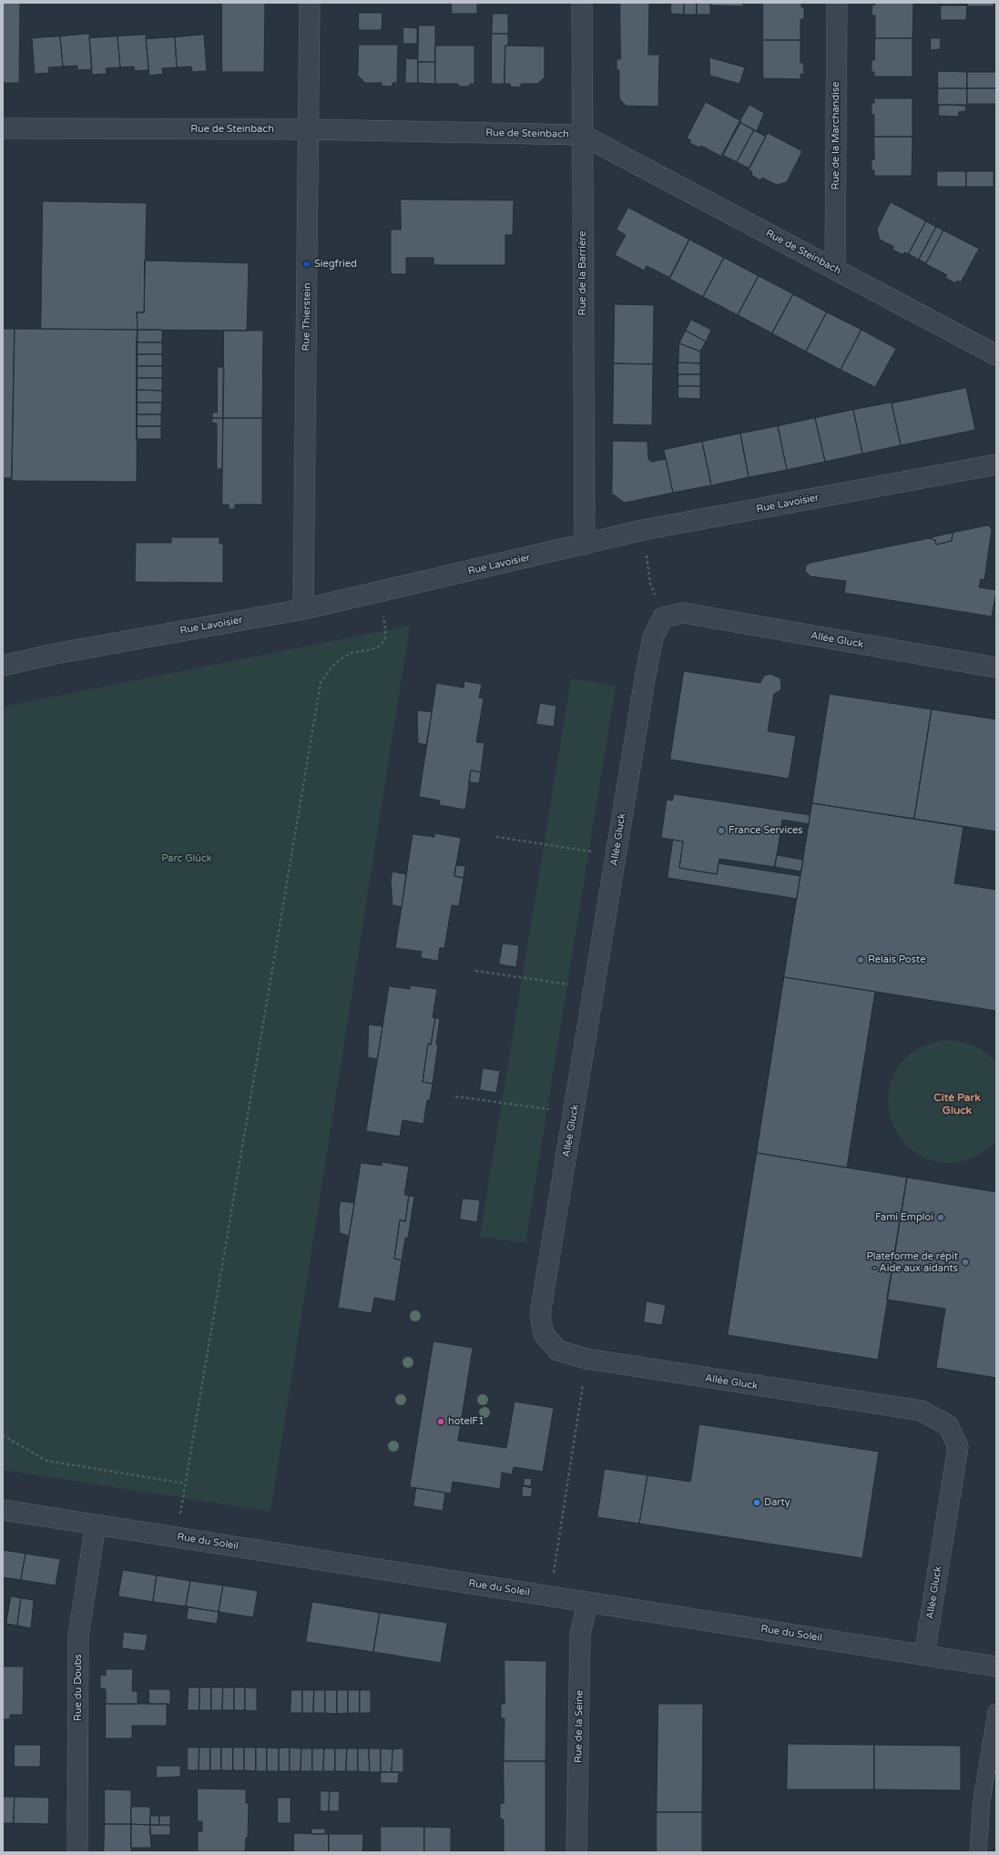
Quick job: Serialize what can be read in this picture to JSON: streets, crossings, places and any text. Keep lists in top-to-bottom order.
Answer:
{
  "streets": {
    "street": [
      "Rue de Steinbach",
      "Rue de la Marchandise",
      "Rue de la Barrière",
      "Rue Thierstein",
      "Rue Lavoisier",
      "Allée Gluck",
      "Rue du Soleil",
      "Rue du Doubs",
      "Rue de la Seine"
    ]
  },
  "crossings": [
    ["Rue de Steinbach", "Rue de la Marchandise"],
    ["Rue de Steinbach", "Rue de la Barrière"],
    ["Rue de Steinbach", "Rue Thierstein"],
    ["Rue de la Barrière", "Rue Lavoisier"],
    ["Rue Thierstein", "Rue Lavoisier"],
    ["Allée Gluck", "Rue du Soleil"],
    ["Rue du Soleil", "Rue du Doubs"],
    ["Rue du Soleil", "Rue de la Seine"]
  ],
  "districts": ["Cité Park Gluck"],
  "parks": ["Parc Glück"],
  "places": [
    "Siegfried",
    "France Services",
    "Relais Poste",
    "Fami Emploi",
    "Plateforme de répit - Aide aux aidants",
    "hotelF1",
    "Darty"
  ]
}
